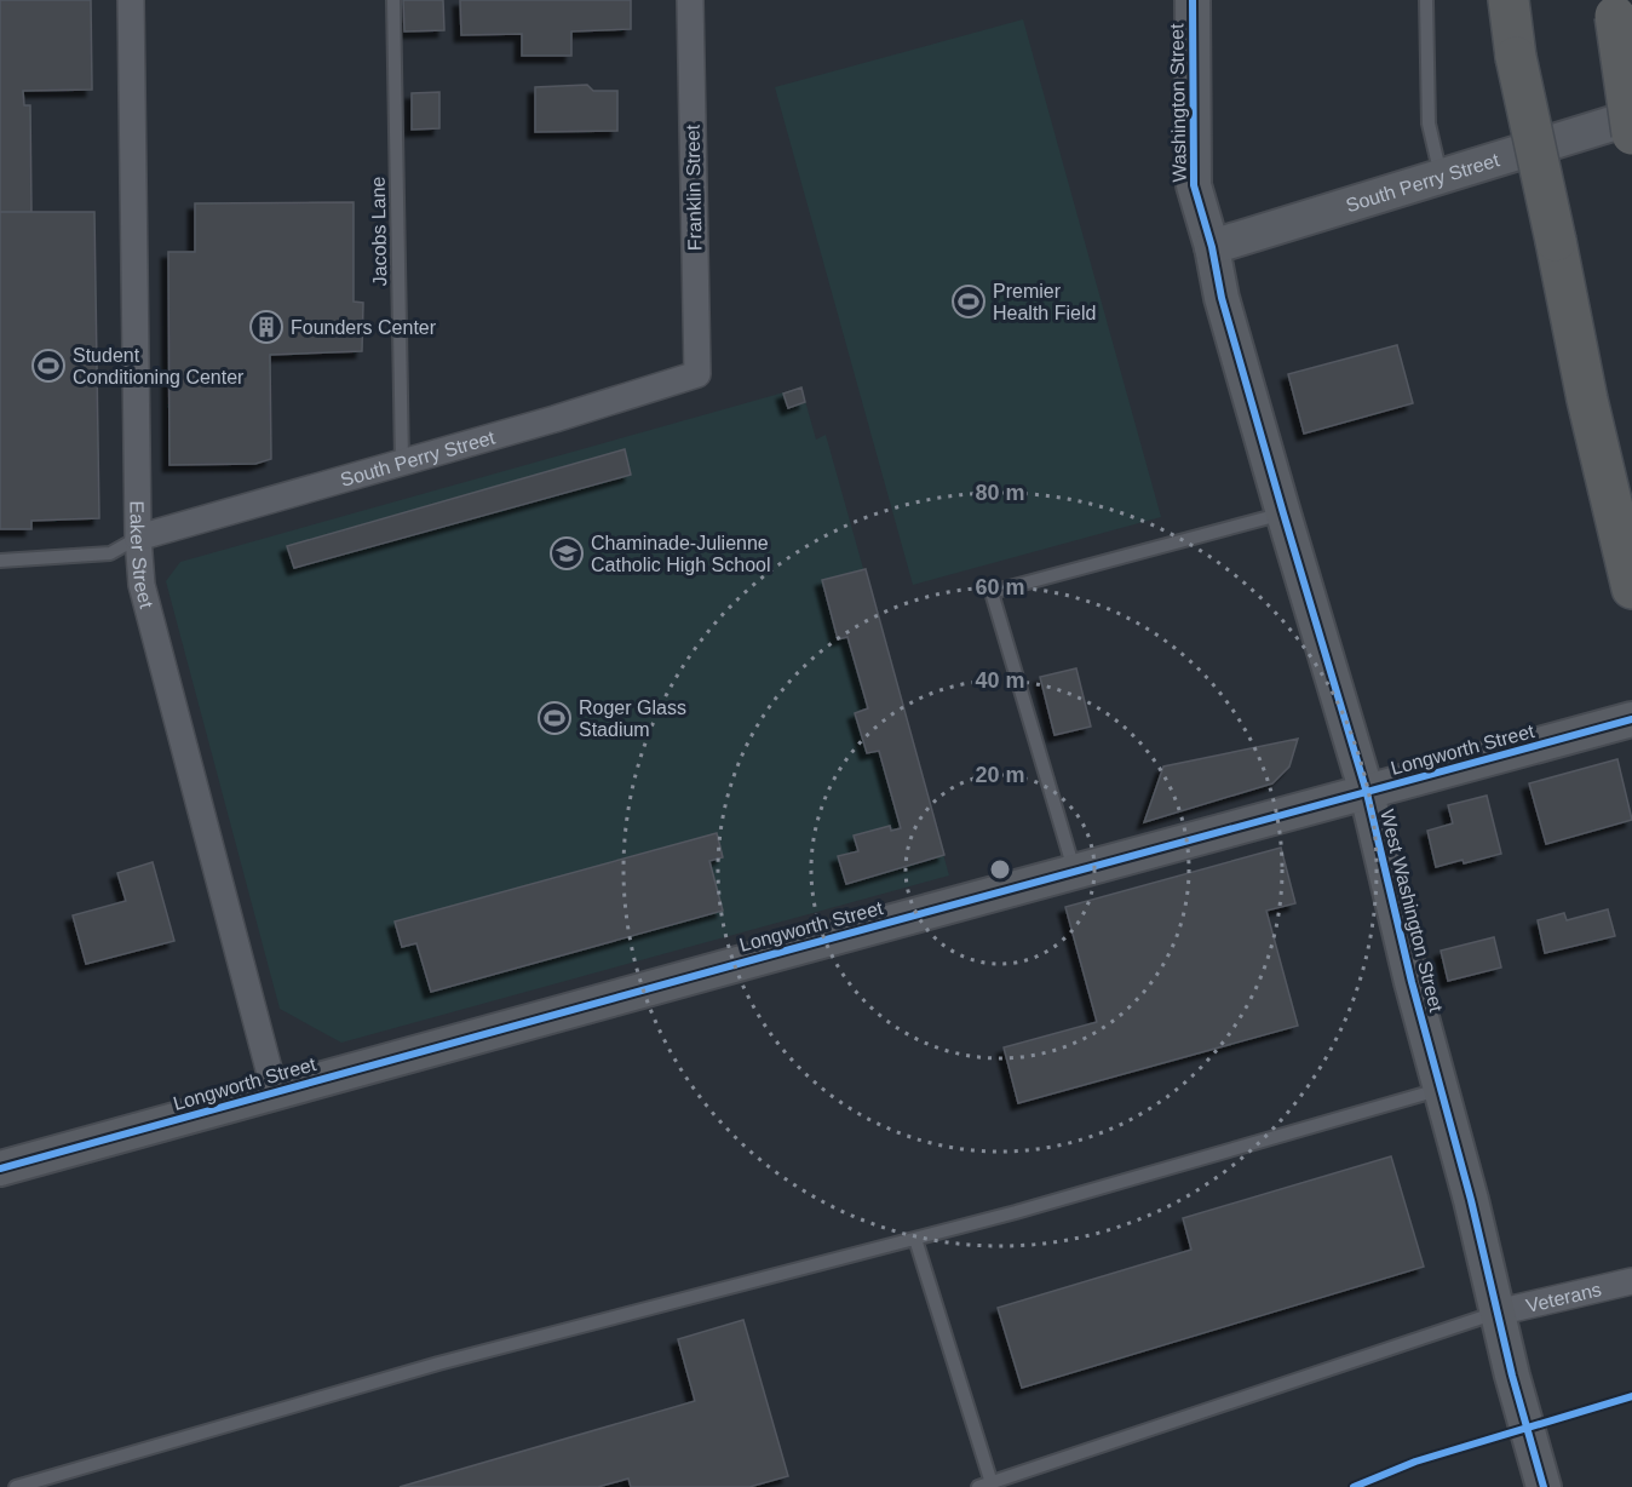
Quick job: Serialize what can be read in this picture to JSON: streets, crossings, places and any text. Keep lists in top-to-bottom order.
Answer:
{
  "streets": {
    "street": [
      "Washington Street",
      "South Perry Street",
      "Franklin Street",
      "Eaker Street",
      "Longworth Street",
      "West Washington Street",
      "Veterans"
    ],
    "lane": ["Jacobs Lane"]
  },
  "crossings": [
    ["Washington Street", "South Perry Street"],
    ["Washington Street", "West Washington Street"],
    ["South Perry Street", "Franklin Street"],
    ["South Perry Street", "Jacobs Lane"],
    ["South Perry Street", "Eaker Street"],
    ["South Perry Street", "West Washington Street"],
    ["Eaker Street", "Longworth Street"],
    ["Longworth Street", "West Washington Street"],
    ["West Washington Street", "Veterans"]
  ],
  "places": {
    "sports": ["Premier Health Field", "Student Conditioning Center", "Roger Glass Stadium"],
    "building": ["Founders Center"],
    "school or university": ["Chaminade-Julienne Catholic High School"]
  },
  "rings": [
    "80 m",
    "60 m",
    "40 m",
    "20 m"
  ]
}
